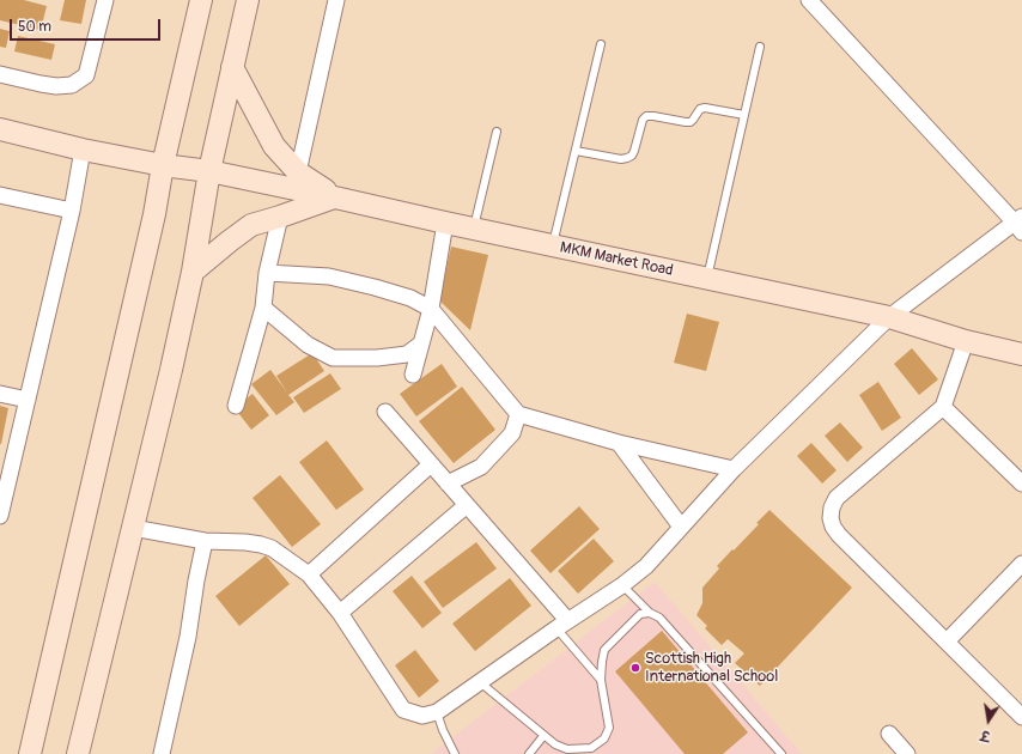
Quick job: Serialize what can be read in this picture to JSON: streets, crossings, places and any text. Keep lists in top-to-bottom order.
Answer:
{
  "streets": {
    "main road": ["MKM Market Road"]
  },
  "places": ["Scottish High International School"],
  "scale_bar": "50 m",
  "north": "bottom"
}
